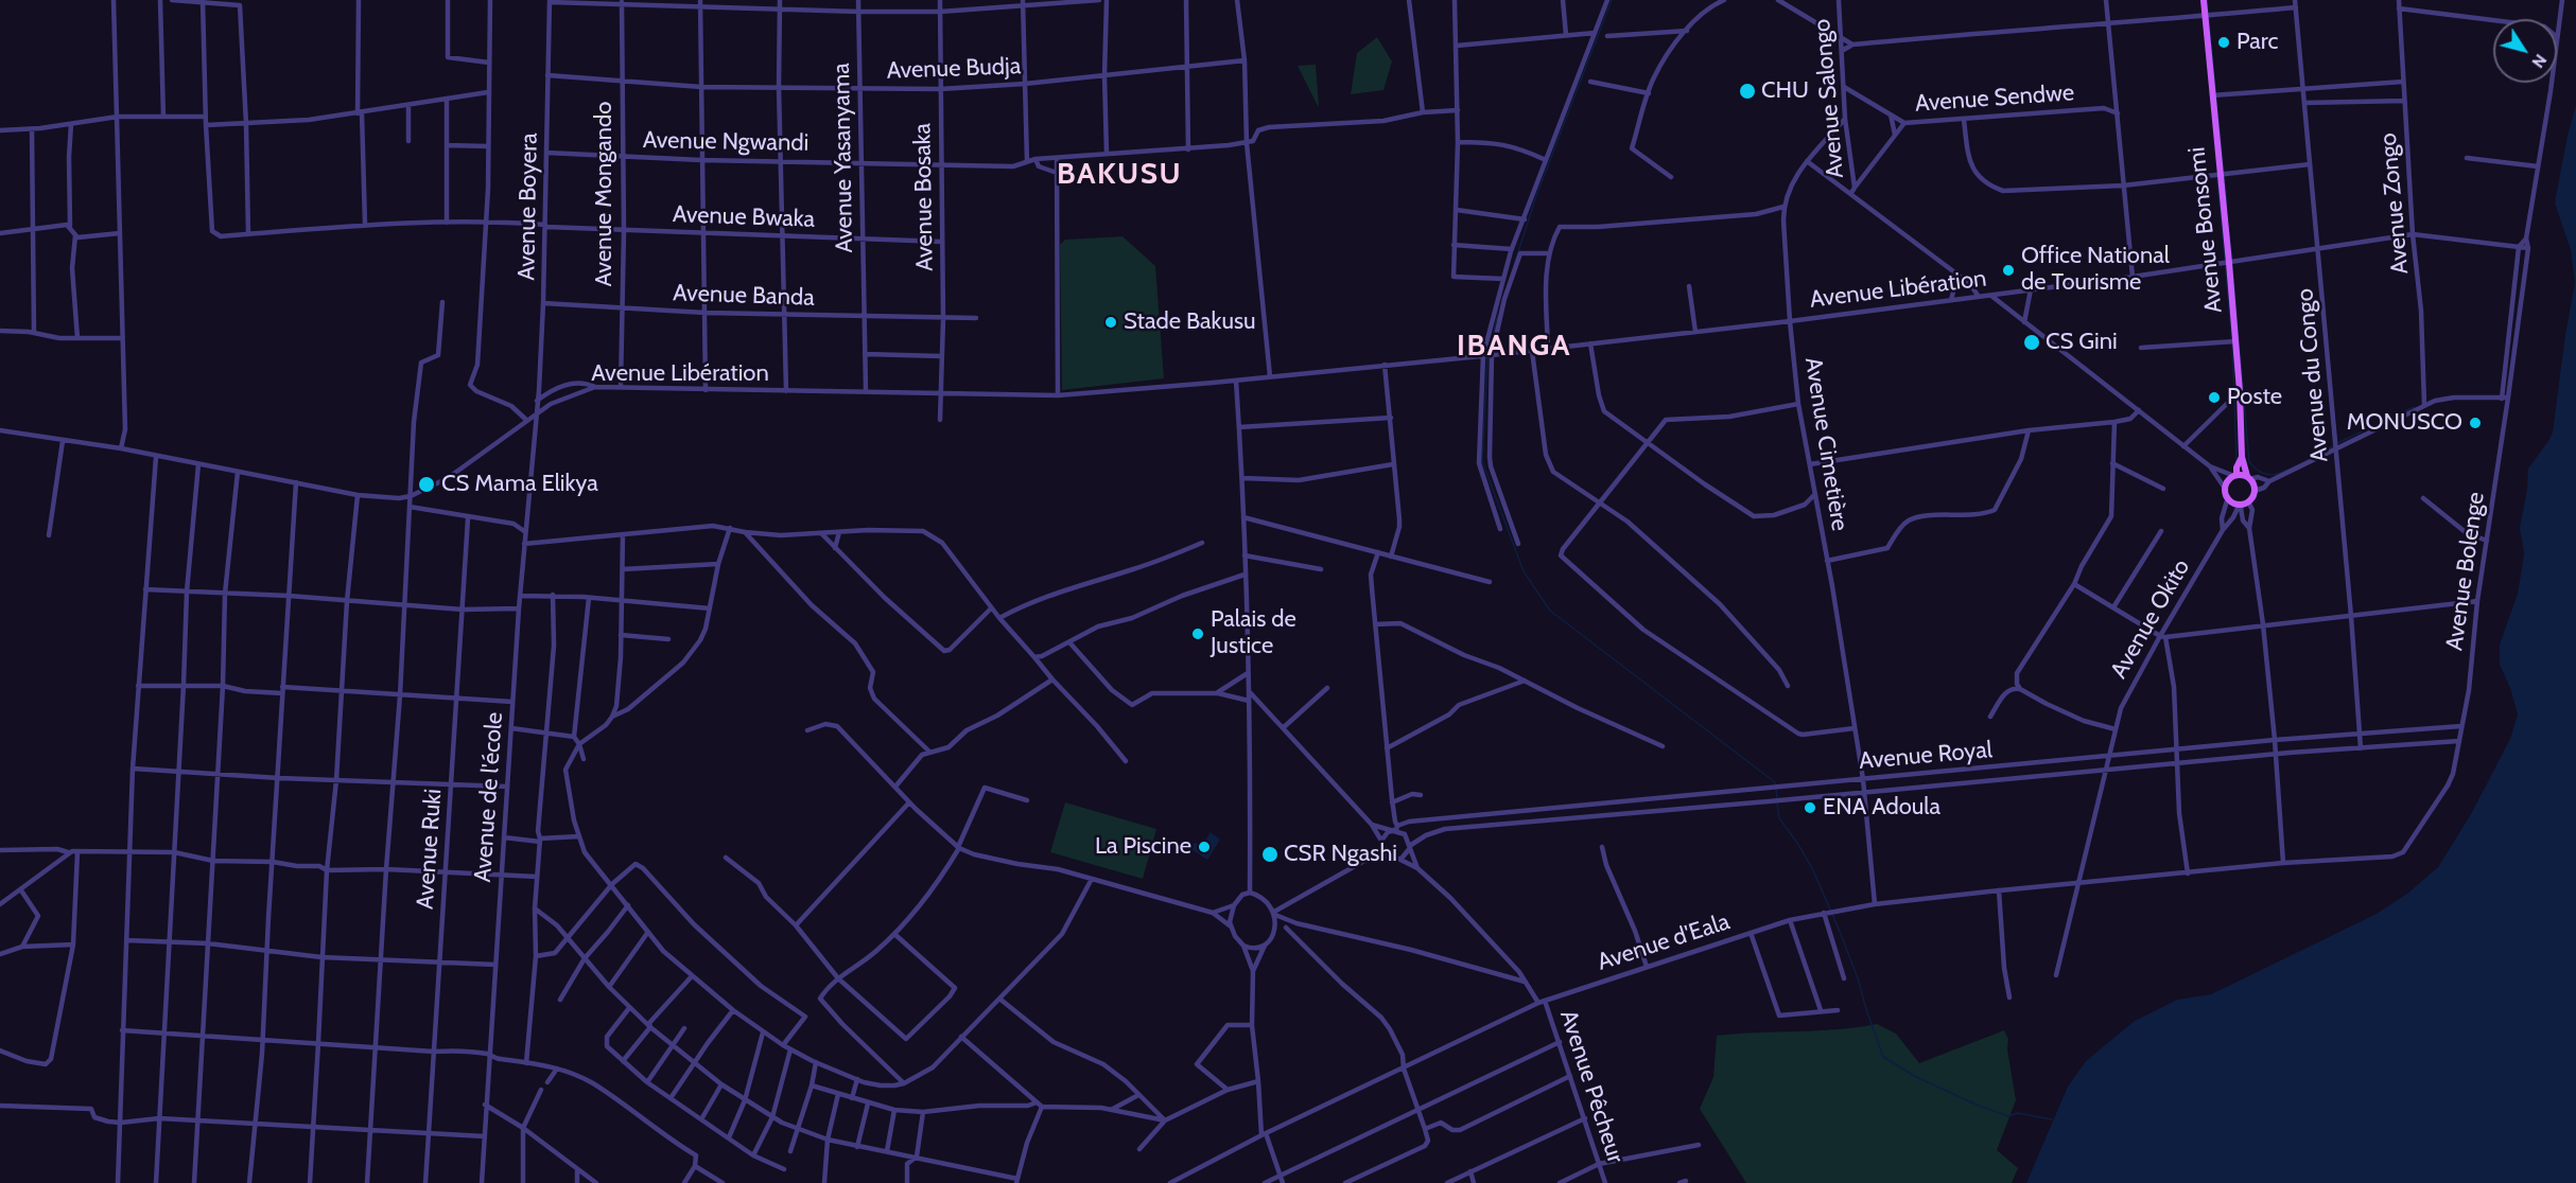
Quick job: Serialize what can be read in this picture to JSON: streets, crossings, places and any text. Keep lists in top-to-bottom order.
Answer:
{
  "streets": {
    "main road": ["Avenue Bonsomi"],
    "street": [
      "Avenue Budja",
      "Avenue Salongo",
      "Avenue Sendwe",
      "Avenue Ngwandi",
      "Avenue Yasanyama",
      "Avenue Mongando",
      "Avenue Bosaka",
      "Avenue Zongo",
      "Avenue Boyera",
      "Avenue Bwaka",
      "Avenue Libération",
      "Avenue Banda",
      "Avenue du Congo",
      "Avenue Cimetière",
      "Avenue Bolenge",
      "Avenue Okito",
      "Avenue Royal",
      "Avenue de l'école",
      "Avenue Ruki",
      "Avenue d'Eala",
      "Avenue Pêcheur"
    ]
  },
  "crossings": [
    ["Avenue Budja", "Avenue Yasanyama"],
    ["Avenue Budja", "Avenue Mongando"],
    ["Avenue Budja", "Avenue Bosaka"],
    ["Avenue Budja", "Avenue Boyera"],
    ["Avenue Salongo", "Avenue Sendwe"],
    ["Avenue Salongo", "Avenue Cimetière"],
    ["Avenue Ngwandi", "Avenue Yasanyama"],
    ["Avenue Ngwandi", "Avenue Mongando"],
    ["Avenue Ngwandi", "Avenue Bosaka"],
    ["Avenue Ngwandi", "Avenue Boyera"],
    ["Avenue Yasanyama", "Avenue Bwaka"],
    ["Avenue Yasanyama", "Avenue Libération"],
    ["Avenue Yasanyama", "Avenue Banda"],
    ["Avenue Mongando", "Avenue Bwaka"],
    ["Avenue Mongando", "Avenue Libération"],
    ["Avenue Mongando", "Avenue Banda"],
    ["Avenue Bosaka", "Avenue Bwaka"],
    ["Avenue Bosaka", "Avenue Libération"],
    ["Avenue Bosaka", "Avenue Banda"],
    ["Avenue Zongo", "Avenue Libération"],
    ["Avenue Boyera", "Avenue Bwaka"],
    ["Avenue Boyera", "Avenue Libération"],
    ["Avenue Boyera", "Avenue Banda"],
    ["Avenue Boyera", "Avenue de l'école"],
    ["Avenue Bonsomi", "Avenue Libération"],
    ["Avenue Bonsomi", "Avenue Okito"],
    ["Avenue Libération", "Avenue du Congo"],
    ["Avenue Libération", "Avenue Cimetière"],
    ["Avenue Libération", "Avenue de l'école"],
    ["Avenue du Congo", "Avenue Royal"],
    ["Avenue Cimetière", "Avenue Royal"],
    ["Avenue Cimetière", "Avenue d'Eala"],
    ["Avenue Bolenge", "Avenue Royal"],
    ["Avenue Bolenge", "Avenue d'Eala"],
    ["Avenue Okito", "Avenue Royal"],
    ["Avenue d'Eala", "Avenue Pêcheur"]
  ],
  "districts": ["BAKUSU", "IBANGA"],
  "places": [
    "Parc",
    "CHU",
    "Office National de Tourisme",
    "Stade Bakusu",
    "CS Gini",
    "Poste",
    "MONUSCO",
    "CS Mama Elikya",
    "Palais de Justice",
    "ENA Adoula",
    "La Piscine",
    "CSR Ngashi"
  ],
  "north": "bottom right"
}
